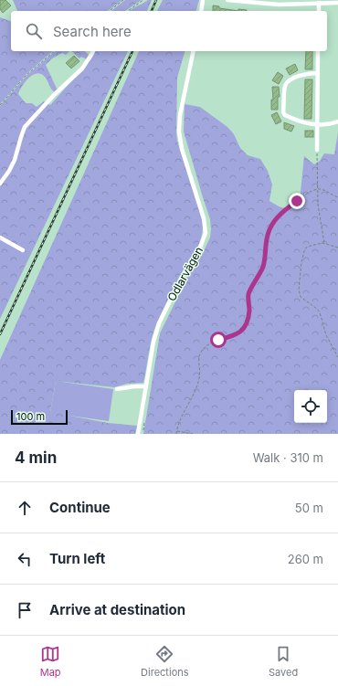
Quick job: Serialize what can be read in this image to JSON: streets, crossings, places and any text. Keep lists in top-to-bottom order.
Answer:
{
  "streets": {
    "street": ["Odlarvägen"]
  },
  "scale_bar": "100 m",
  "page": {
    "search": "Search here",
    "scale": "100 m",
    "heading": ["4 min", "Walk · 310 m"],
    "list": [
      ["Continue", "50 m"],
      ["Turn left", "260 m"],
      "Arrive at destination"
    ],
    "nav": ["Map", "Directions", "Saved"]
  }
}
